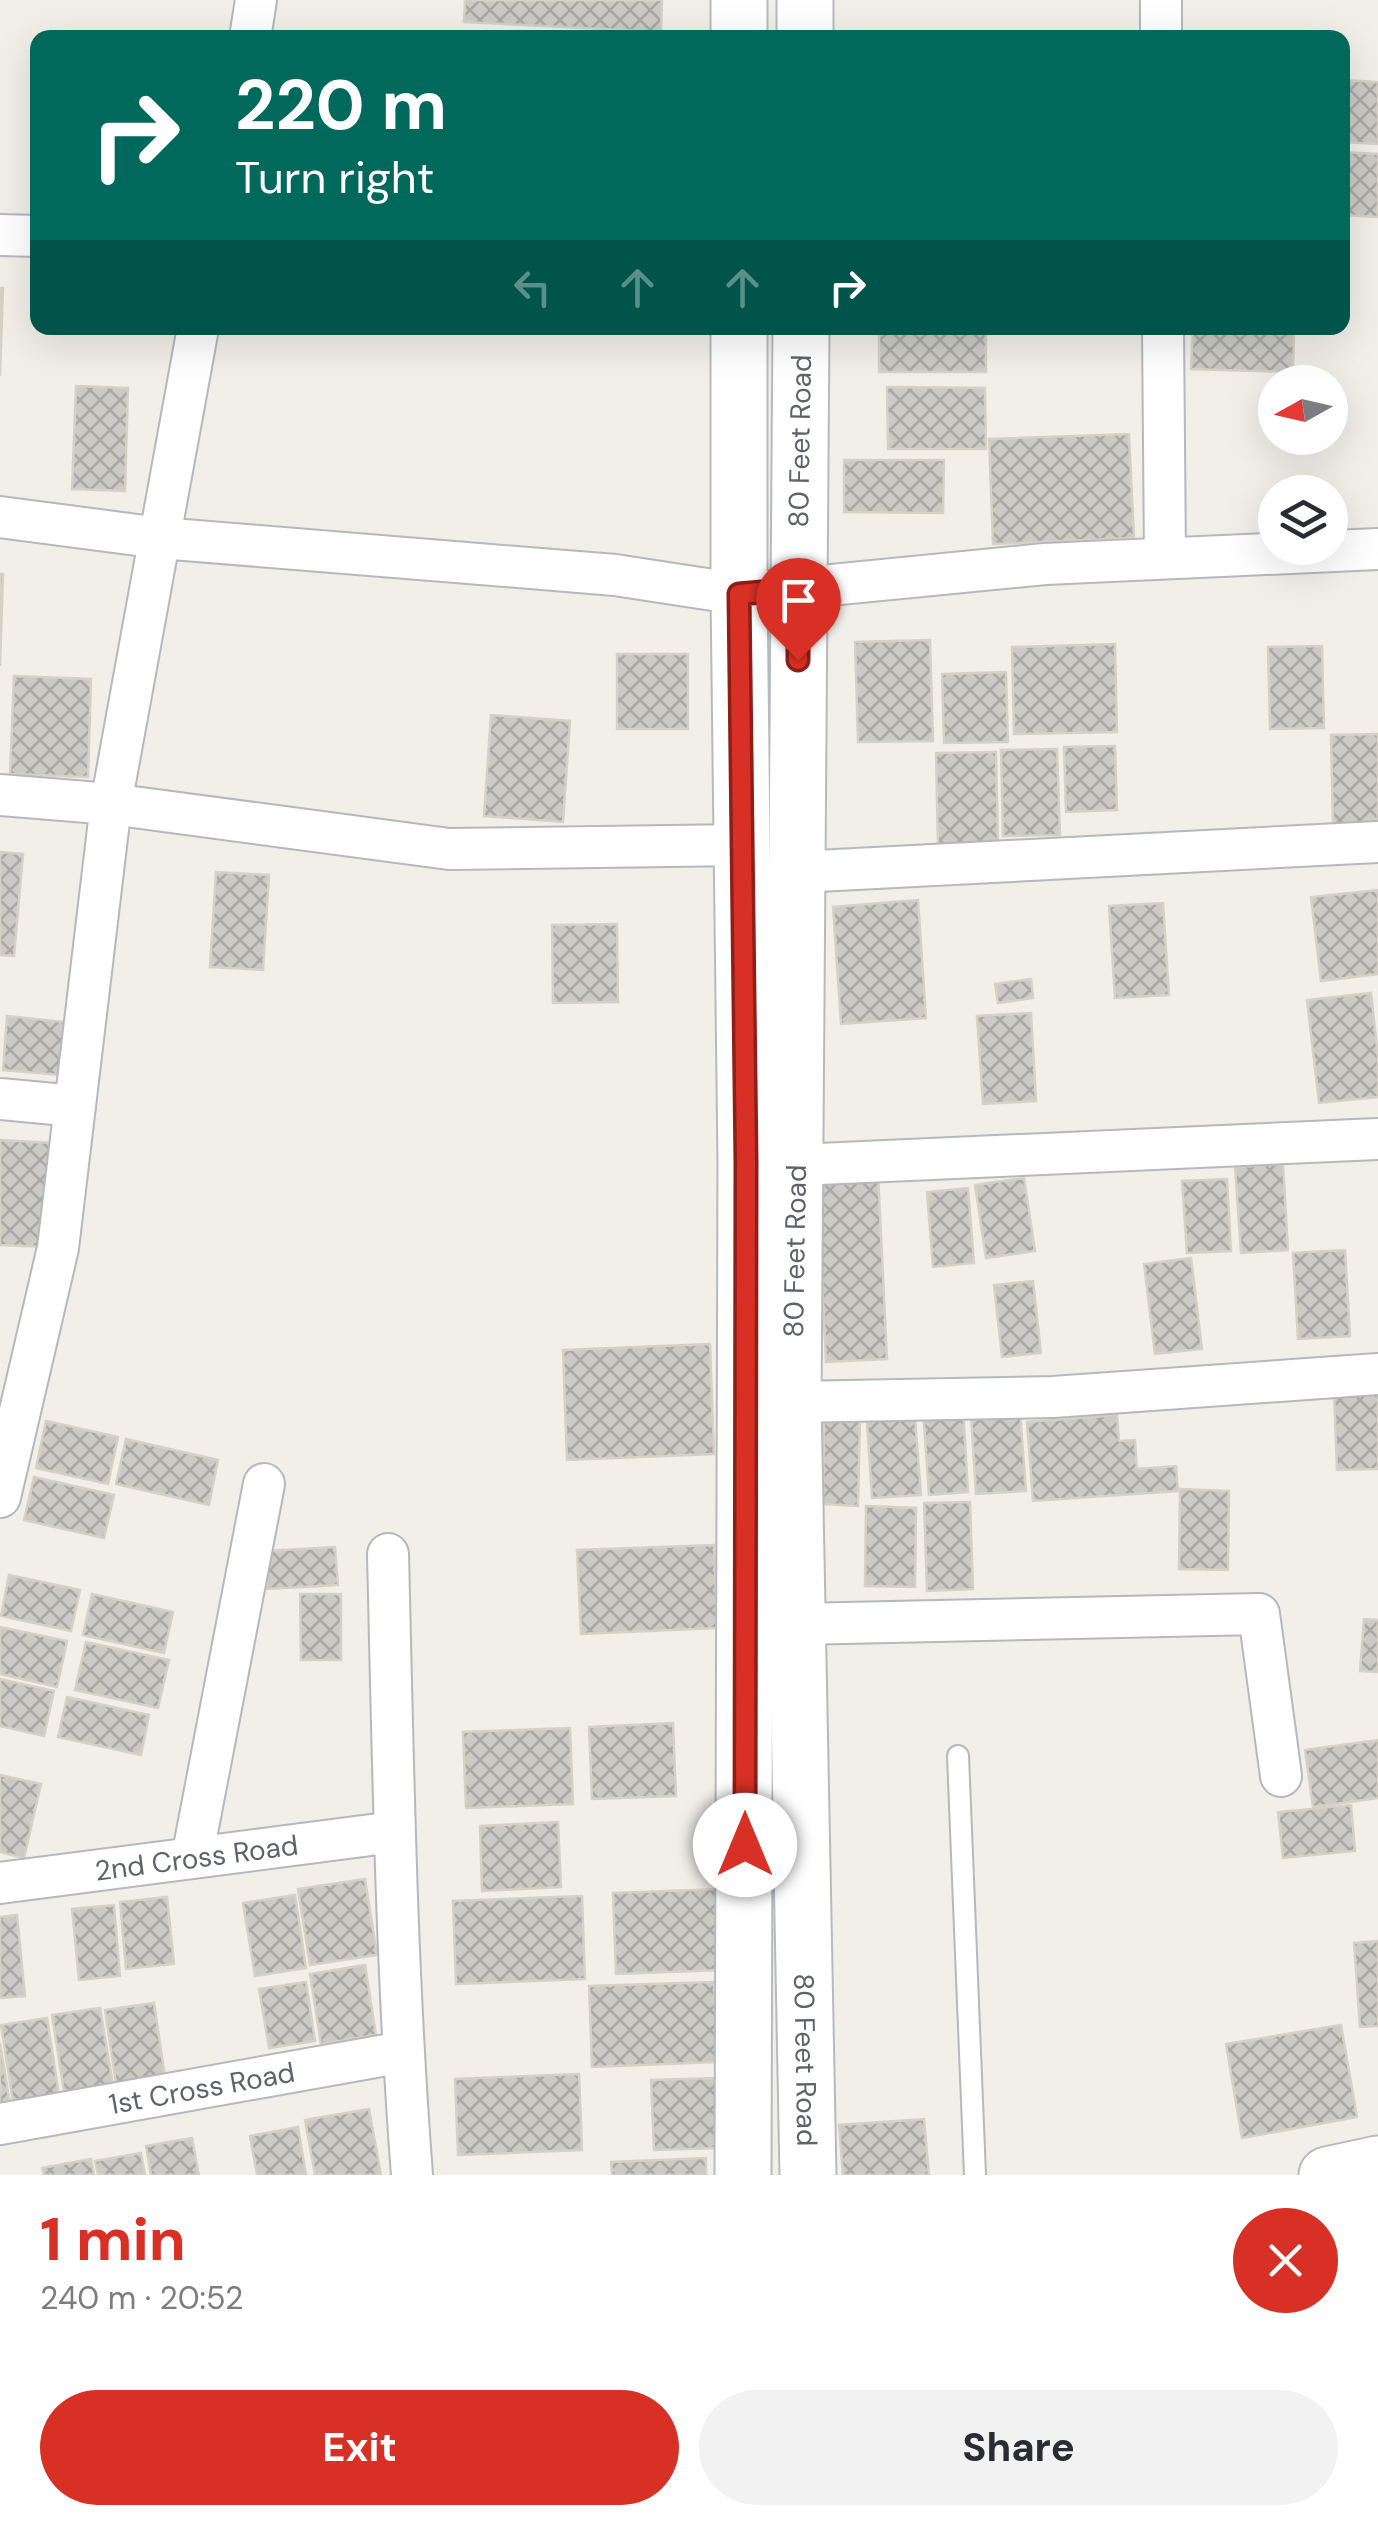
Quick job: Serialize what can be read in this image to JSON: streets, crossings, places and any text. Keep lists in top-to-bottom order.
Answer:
{
  "streets": {
    "main road": ["80 Feet Road"],
    "street": ["2nd Cross Road", "1st Cross Road"]
  },
  "north": "left",
  "page": {
    "turn": ["220 m", "Turn right"],
    "heading": ["1 min", "240 m · 20:52"],
    "buttons": ["Exit", "Share"]
  }
}
